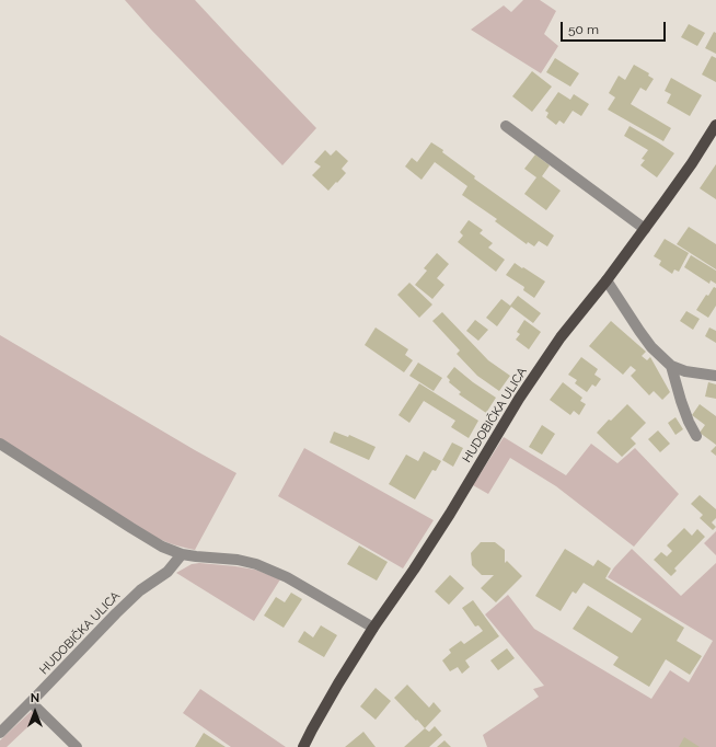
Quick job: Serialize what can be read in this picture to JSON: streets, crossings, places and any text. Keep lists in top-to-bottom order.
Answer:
{
  "streets": {
    "main road": ["HUDOBIČKA ULICA"]
  },
  "scale_bar": "50 m",
  "north": "top"
}
